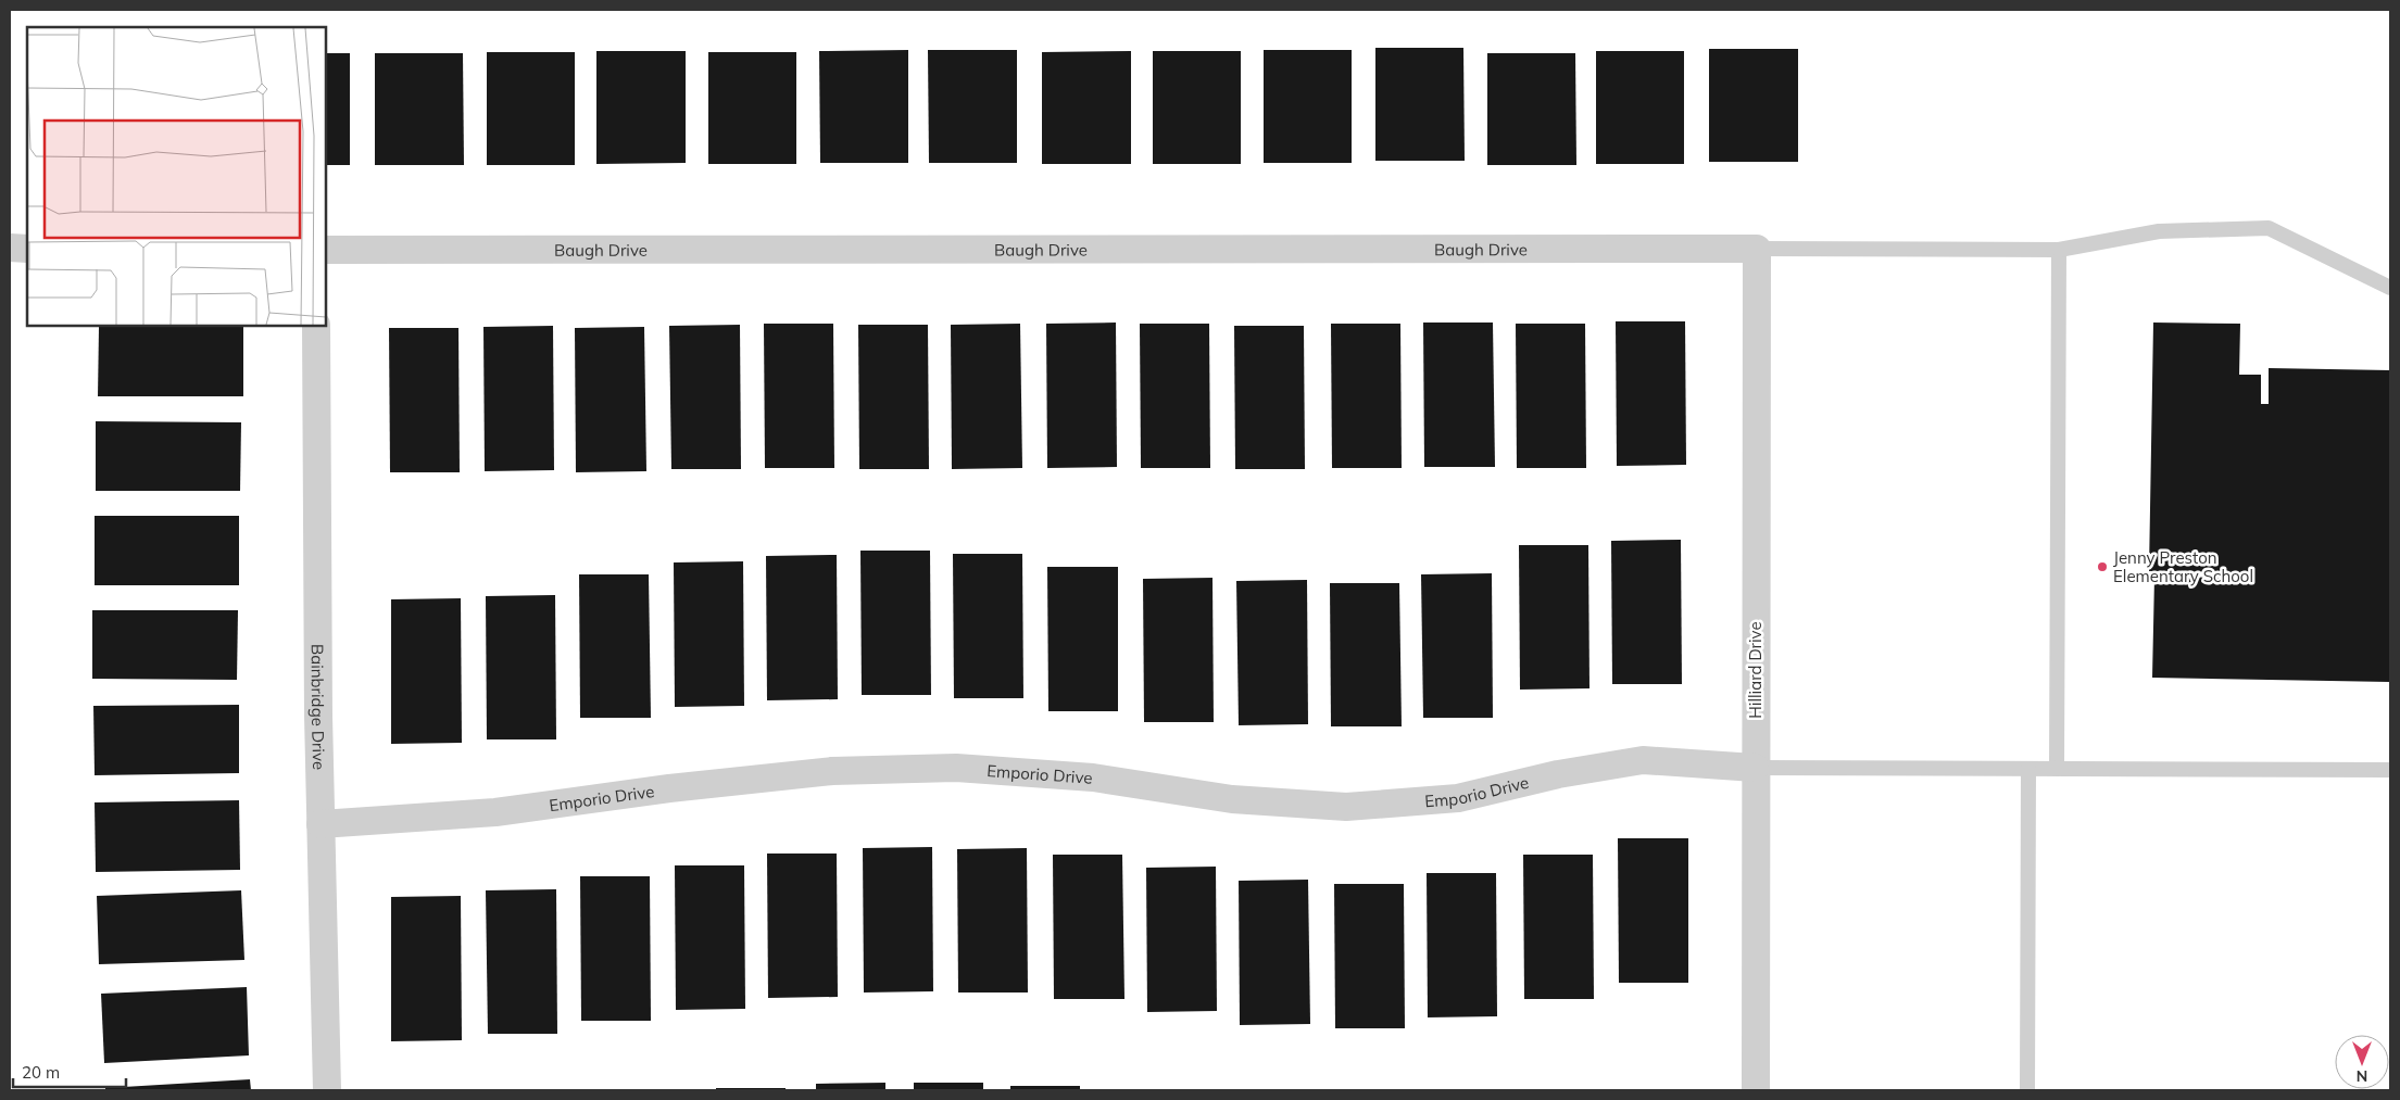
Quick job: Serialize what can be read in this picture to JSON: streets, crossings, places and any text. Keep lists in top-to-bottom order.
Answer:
{
  "streets": {
    "street": [
      "Baugh Drive",
      "Hilliard Drive",
      "Bainbridge Drive",
      "Emporio Drive"
    ]
  },
  "crossings": [
    ["Baugh Drive", "Hilliard Drive"],
    ["Hilliard Drive", "Emporio Drive"],
    ["Bainbridge Drive", "Emporio Drive"]
  ],
  "places": ["Jenny Preston Elementary School"],
  "scale_bar": "20 m",
  "north": "bottom"
}
